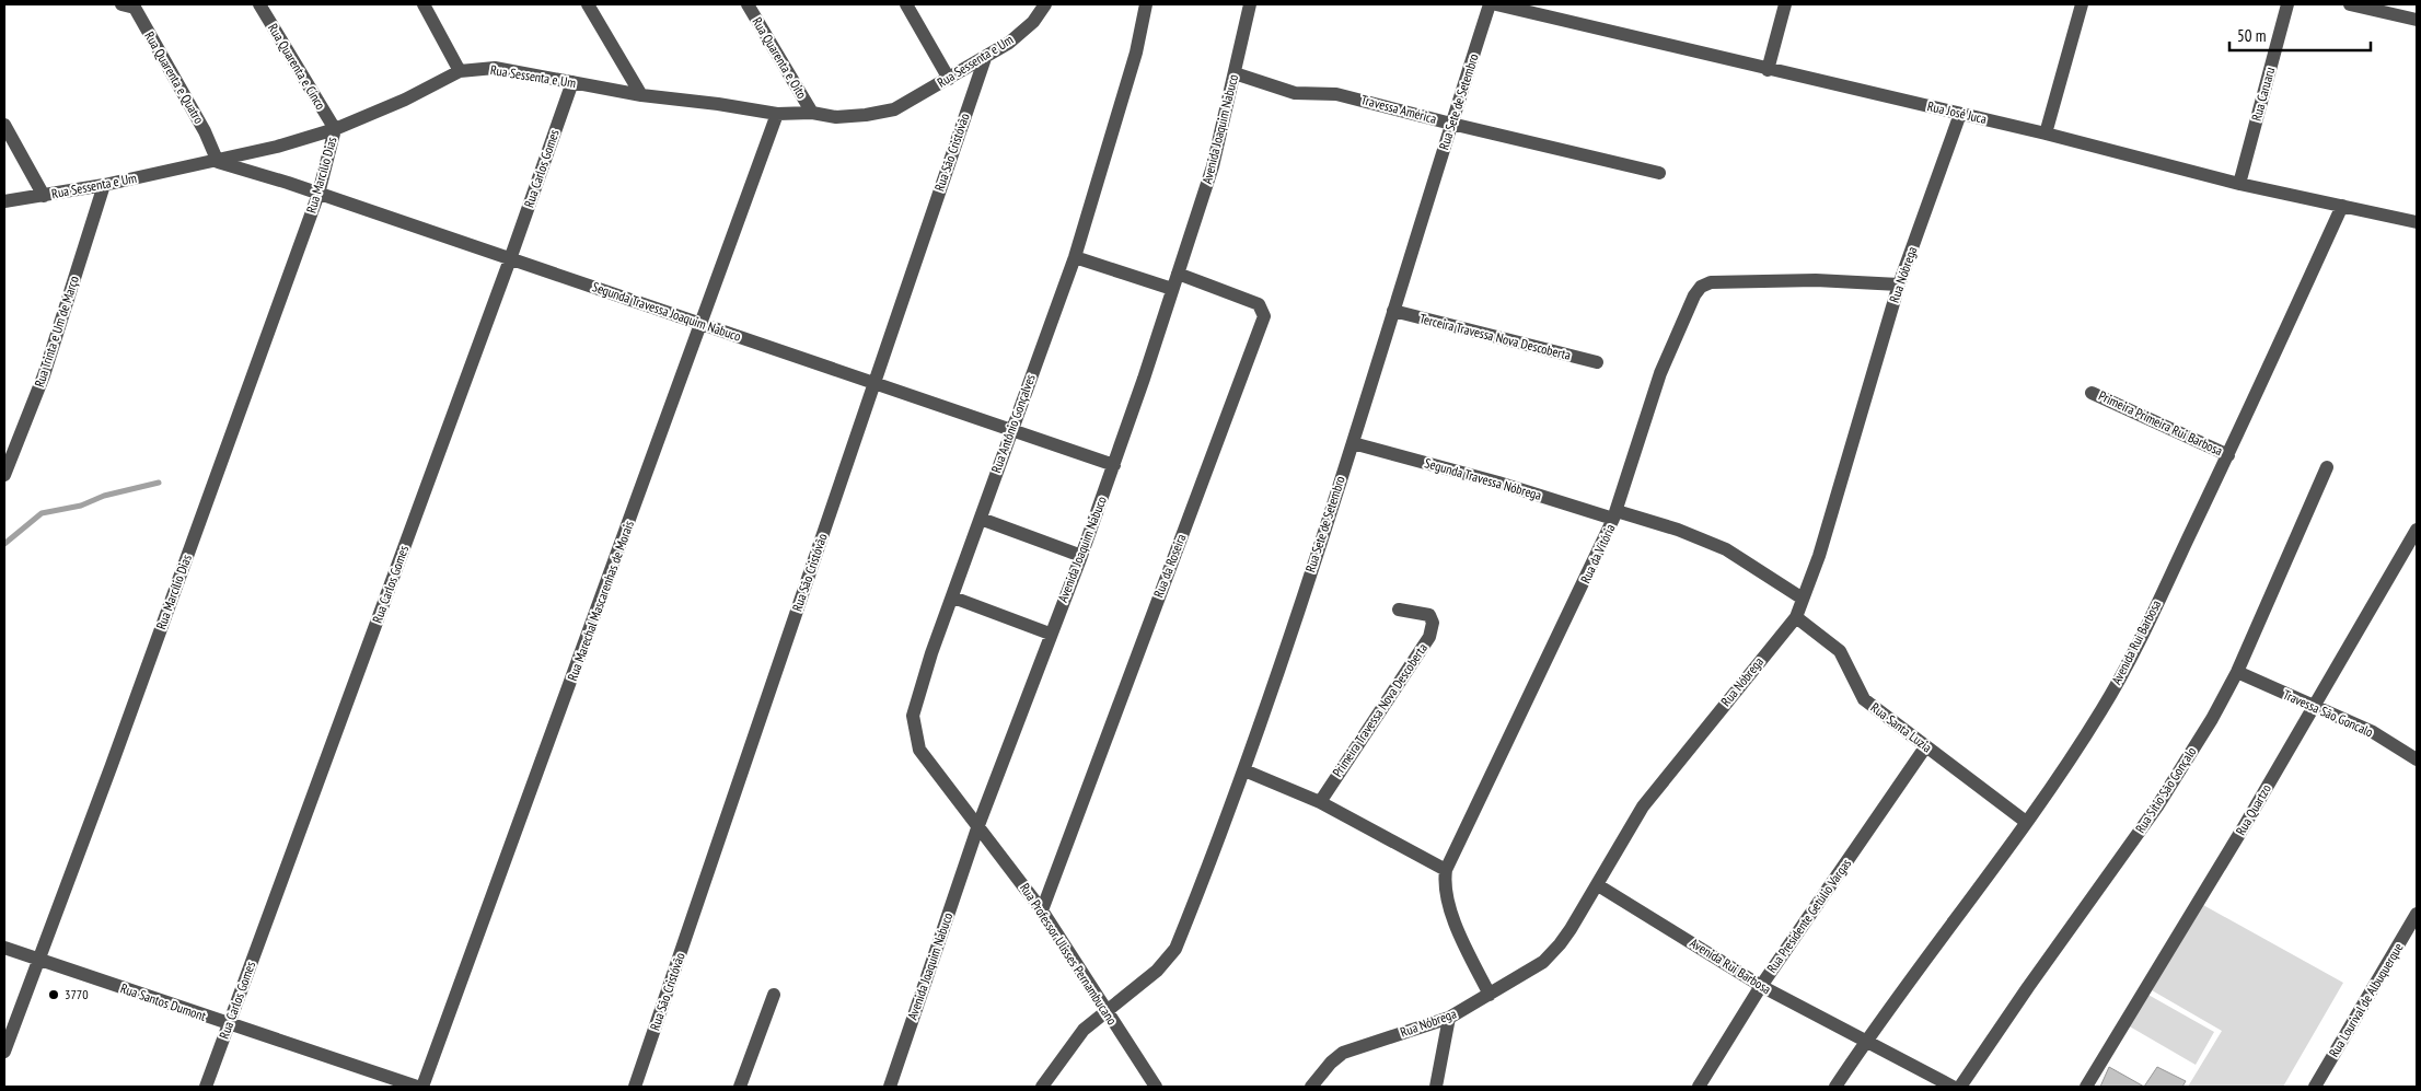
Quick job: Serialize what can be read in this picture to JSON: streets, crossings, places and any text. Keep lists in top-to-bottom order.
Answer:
{
  "streets": {
    "street": [
      "Rua Quarenta e Oito",
      "Rua Sessenta e Um",
      "Rua Quarenta e Cinco",
      "Rua Quarenta e Quatro",
      "Rua Caruaru",
      "Rua Sete de Setembro",
      "Travessa América",
      "Rua José Juca",
      "Avenida Joaquim Nabuco",
      "Rua São Cristóvão",
      "Rua Carlos Gomes",
      "Rua Marcílio Dias",
      "Rua Nóbrega",
      "Segunda Travessa Joaquim Nabuco",
      "Rua Trinta e Um de Março",
      "Terceira Travessa Nova Descoberta",
      "Rua Antônio Gonçalves",
      "Primeira Primeira Rui Barbosa",
      "Segunda Travessa Nóbrega",
      "Rua da Vitória",
      "Rua da Roseira",
      "Rua Marechal Mascarenhas de Morais",
      "Avenida Rui Barbosa",
      "Primeira Travessa Nova Descoberta",
      "Travessa São Goncalo",
      "Rua Santa Luzia",
      "Rua Sítio São Gonçalo",
      "Rua Quartzo",
      "Rua Presidente Getúlio Vargas",
      "Rua Professor Ulisses Pernambucano",
      "Rua Lourival de Albuquerque",
      "Rua Santos Dumont"
    ]
  },
  "crossings": [
    ["Rua Quarenta e Oito", "Rua Sessenta e Um"],
    ["Rua Sessenta e Um", "Rua Quarenta e Cinco"],
    ["Rua Sessenta e Um", "Rua Quarenta e Quatro"],
    ["Rua Sessenta e Um", "Rua São Cristóvão"],
    ["Rua Sessenta e Um", "Rua Carlos Gomes"],
    ["Rua Sessenta e Um", "Rua Marcílio Dias"],
    ["Rua Sessenta e Um", "Segunda Travessa Joaquim Nabuco"],
    ["Rua Sessenta e Um", "Rua Trinta e Um de Março"],
    ["Rua Sessenta e Um", "Rua Marechal Mascarenhas de Morais"],
    ["Rua Quarenta e Cinco", "Rua Marcílio Dias"],
    ["Rua Quarenta e Quatro", "Segunda Travessa Joaquim Nabuco"],
    ["Rua Caruaru", "Rua José Juca"],
    ["Rua Sete de Setembro", "Travessa América"],
    ["Rua Sete de Setembro", "Terceira Travessa Nova Descoberta"],
    ["Rua Sete de Setembro", "Segunda Travessa Nóbrega"],
    ["Rua Sete de Setembro", "Rua Professor Ulisses Pernambucano"],
    ["Travessa América", "Avenida Joaquim Nabuco"],
    ["Rua José Juca", "Rua Nóbrega"],
    ["Rua José Juca", "Avenida Rui Barbosa"],
    ["Avenida Joaquim Nabuco", "Segunda Travessa Joaquim Nabuco"],
    ["Avenida Joaquim Nabuco", "Rua Antônio Gonçalves"],
    ["Avenida Joaquim Nabuco", "Rua da Roseira"],
    ["Avenida Joaquim Nabuco", "Rua Professor Ulisses Pernambucano"],
    ["Rua São Cristóvão", "Segunda Travessa Joaquim Nabuco"],
    ["Rua Carlos Gomes", "Segunda Travessa Joaquim Nabuco"],
    ["Rua Carlos Gomes", "Rua Santos Dumont"],
    ["Rua Marcílio Dias", "Segunda Travessa Joaquim Nabuco"],
    ["Rua Marcílio Dias", "Rua Santos Dumont"],
    ["Rua Nóbrega", "Segunda Travessa Nóbrega"],
    ["Rua Nóbrega", "Rua da Vitória"],
    ["Rua Nóbrega", "Avenida Rui Barbosa"],
    ["Rua Nóbrega", "Rua Santa Luzia"],
    ["Segunda Travessa Joaquim Nabuco", "Rua Antônio Gonçalves"],
    ["Segunda Travessa Joaquim Nabuco", "Rua Marechal Mascarenhas de Morais"],
    ["Rua Antônio Gonçalves", "Rua Professor Ulisses Pernambucano"],
    ["Primeira Primeira Rui Barbosa", "Avenida Rui Barbosa"],
    ["Segunda Travessa Nóbrega", "Rua da Vitória"],
    ["Rua da Roseira", "Rua Professor Ulisses Pernambucano"],
    ["Avenida Rui Barbosa", "Rua Santa Luzia"],
    ["Avenida Rui Barbosa", "Rua Presidente Getúlio Vargas"],
    ["Travessa São Goncalo", "Rua Sítio São Gonçalo"],
    ["Travessa São Goncalo", "Rua Quartzo"],
    ["Rua Santa Luzia", "Rua Presidente Getúlio Vargas"]
  ],
  "places": ["3770"],
  "scale_bar": "50 m"
}
